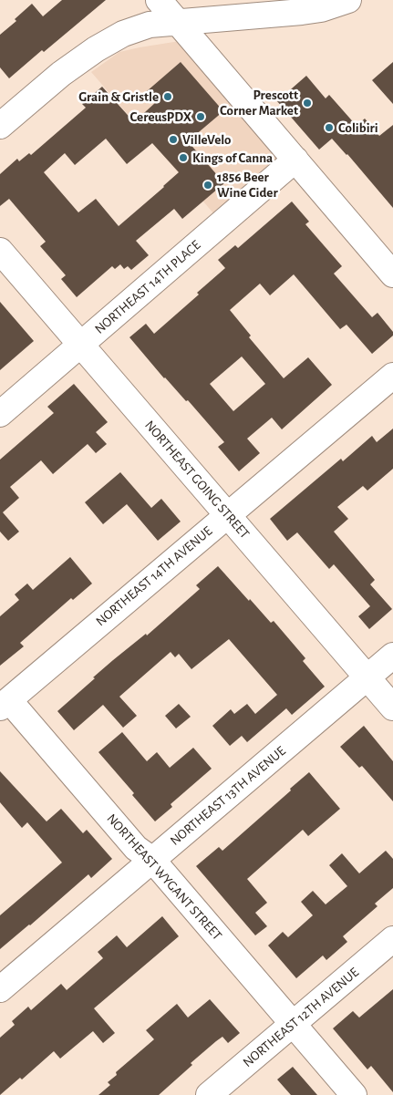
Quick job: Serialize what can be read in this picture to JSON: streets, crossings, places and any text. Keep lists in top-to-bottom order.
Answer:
{
  "streets": {
    "street": [
      "NORTHEAST 14TH PLACE",
      "NORTHEAST GOING STREET",
      "NORTHEAST 14TH AVENUE",
      "NORTHEAST 13TH AVENUE",
      "NORTHEAST WYGANT STREET",
      "NORTHEAST 12TH AVENUE"
    ]
  },
  "crossings": [
    ["NORTHEAST 14TH PLACE", "NORTHEAST GOING STREET"],
    ["NORTHEAST GOING STREET", "NORTHEAST 14TH AVENUE"],
    ["NORTHEAST GOING STREET", "NORTHEAST 13TH AVENUE"],
    ["NORTHEAST 14TH AVENUE", "NORTHEAST WYGANT STREET"],
    ["NORTHEAST 13TH AVENUE", "NORTHEAST WYGANT STREET"],
    ["NORTHEAST WYGANT STREET", "NORTHEAST 12TH AVENUE"]
  ],
  "places": [
    "Grain & Gristle",
    "Prescott Corner Market",
    "CereusPDX",
    "Colibiri",
    "VilleVelo",
    "Kings of Canna",
    "1856 Beer Wine Cider"
  ]
}
